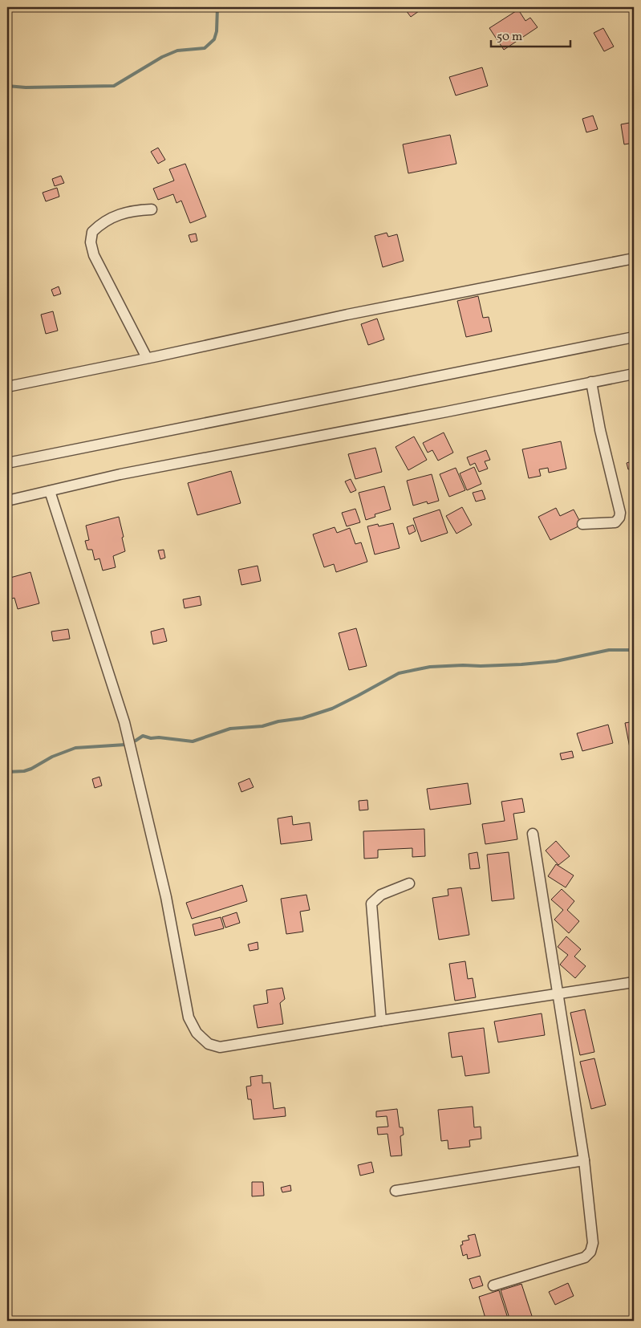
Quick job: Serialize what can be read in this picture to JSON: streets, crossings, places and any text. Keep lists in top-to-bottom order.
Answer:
{
  "scale_bar": "50 m"
}
